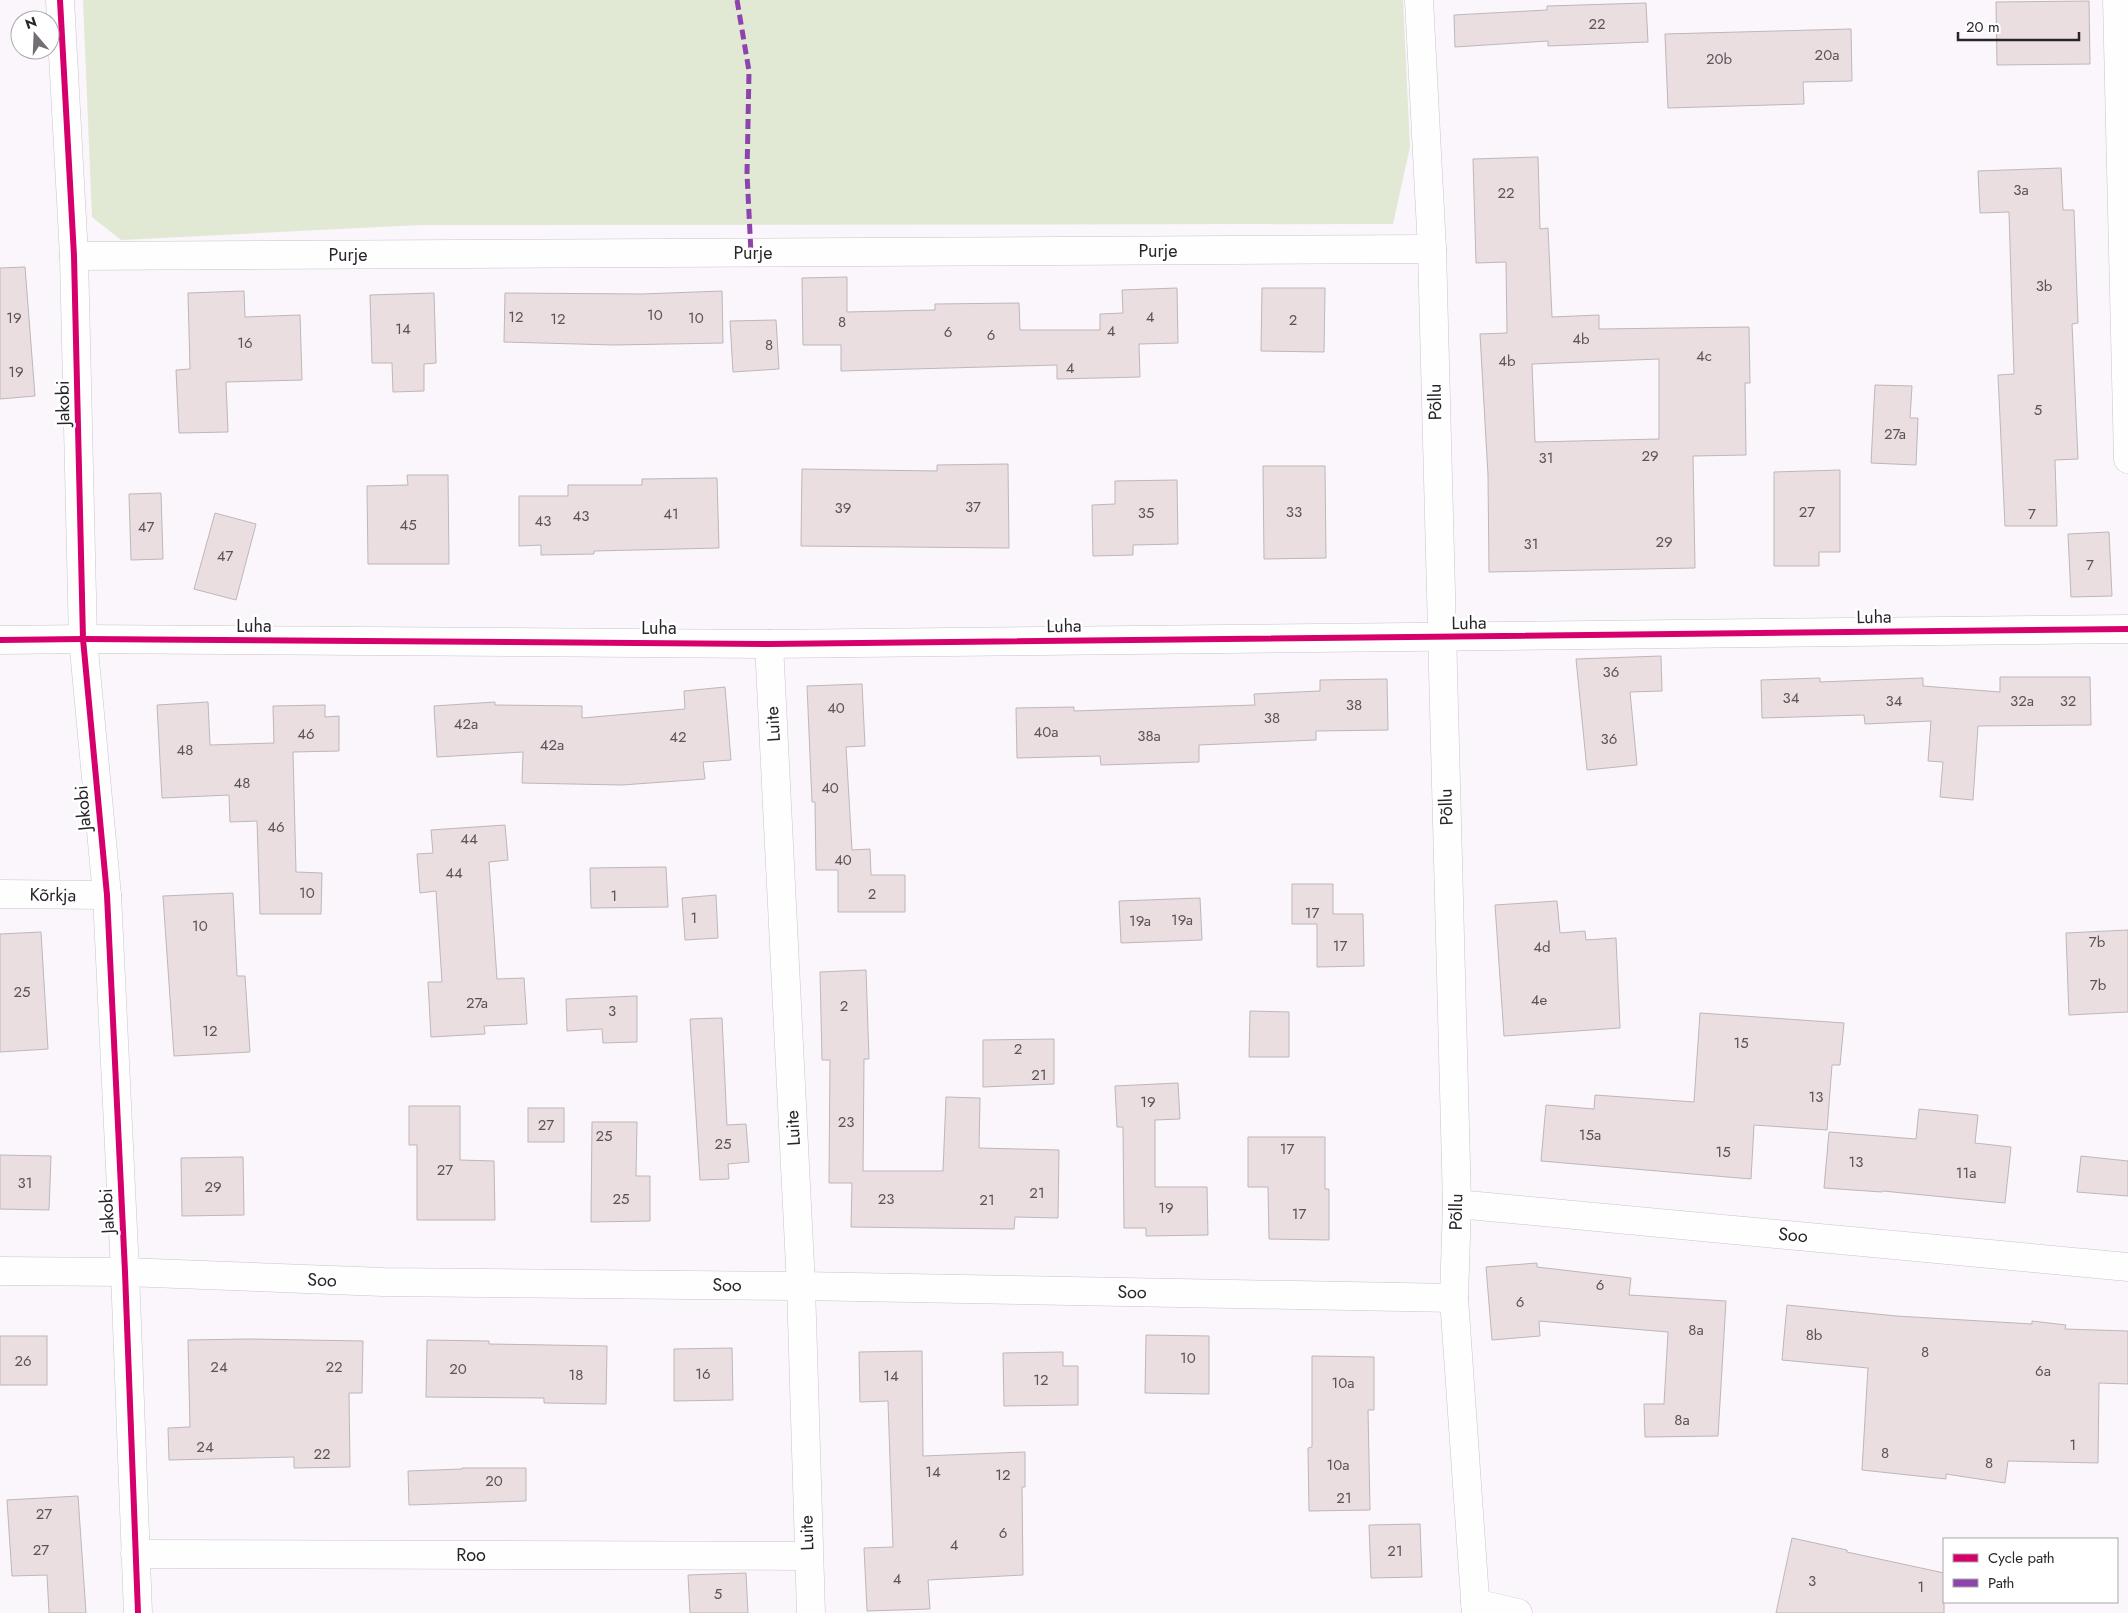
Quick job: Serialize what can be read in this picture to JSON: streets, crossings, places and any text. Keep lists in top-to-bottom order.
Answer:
{
  "streets": {
    "street": [
      "Purje",
      "Põllu",
      "Jakobi",
      "Luha",
      "Luite",
      "Kõrkja",
      "Soo",
      "Roo"
    ]
  },
  "crossings": [
    ["Purje", "Põllu"],
    ["Purje", "Jakobi"],
    ["Põllu", "Luha"],
    ["Põllu", "Soo"],
    ["Jakobi", "Luha"],
    ["Jakobi", "Kõrkja"],
    ["Jakobi", "Soo"],
    ["Jakobi", "Roo"],
    ["Luha", "Luite"],
    ["Luite", "Soo"],
    ["Luite", "Roo"]
  ],
  "house_numbers": [
    "22",
    "20a",
    "20b",
    "3a",
    "22",
    "3b",
    "10",
    "12",
    "4",
    "19",
    "10",
    "12",
    "2",
    "8",
    "14",
    "4",
    "6",
    "6",
    "4b",
    "16",
    "8",
    "4c",
    "4b",
    "4",
    "19",
    "5",
    "27a",
    "29",
    "31",
    "37",
    "39",
    "33",
    "27",
    "35",
    "41",
    "7",
    "43",
    "43",
    "45",
    "47",
    "29",
    "31",
    "47",
    "7",
    "36",
    "34",
    "34",
    "32a",
    "32",
    "38",
    "40",
    "38",
    "42a",
    "40a",
    "46",
    "38a",
    "42",
    "36",
    "42a",
    "48",
    "48",
    "40",
    "46",
    "44",
    "40",
    "44",
    "10",
    "2",
    "1",
    "17",
    "1",
    "19a",
    "19a",
    "10",
    "7b",
    "17",
    "4d",
    "7b",
    "25",
    "4e",
    "27a",
    "2",
    "3",
    "12",
    "15",
    "2",
    "21",
    "13",
    "19",
    "23",
    "27",
    "15a",
    "25",
    "25",
    "17",
    "15",
    "13",
    "27",
    "11a",
    "31",
    "29",
    "21",
    "25",
    "23",
    "21",
    "19",
    "17",
    "6",
    "6",
    "8a",
    "8b",
    "8",
    "10",
    "26",
    "24",
    "22",
    "20",
    "6a",
    "16",
    "18",
    "14",
    "12",
    "10a",
    "8a",
    "1",
    "24",
    "8",
    "22",
    "8",
    "10a",
    "14",
    "12",
    "20",
    "21",
    "27",
    "6",
    "4",
    "27",
    "21",
    "4",
    "3",
    "1",
    "5"
  ],
  "legend": ["Cycle path", "Path"],
  "scale_bar": "20 m",
  "north": "top"
}
